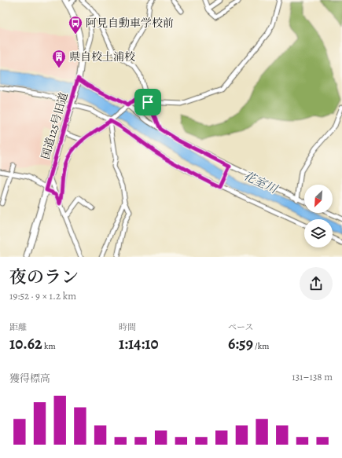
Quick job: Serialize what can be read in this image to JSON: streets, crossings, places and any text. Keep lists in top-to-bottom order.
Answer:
{
  "streets": {
    "street": ["国道125号旧道"]
  },
  "water": ["花室川"],
  "places": {
    "bus stop": ["阿見自動車学校前"],
    "building": ["県自校土浦校"]
  },
  "north": "bottom left",
  "page": {
    "heading": ["夜のラン", "19:52 · 9 × 1.2 km"],
    "stats": [
      ["距離", "10.62 km"],
      ["時間", "1:14:10"],
      ["ペース", "6:59 /km"]
    ],
    "chart": ["獲得標高", "131–138 m"]
  }
}
